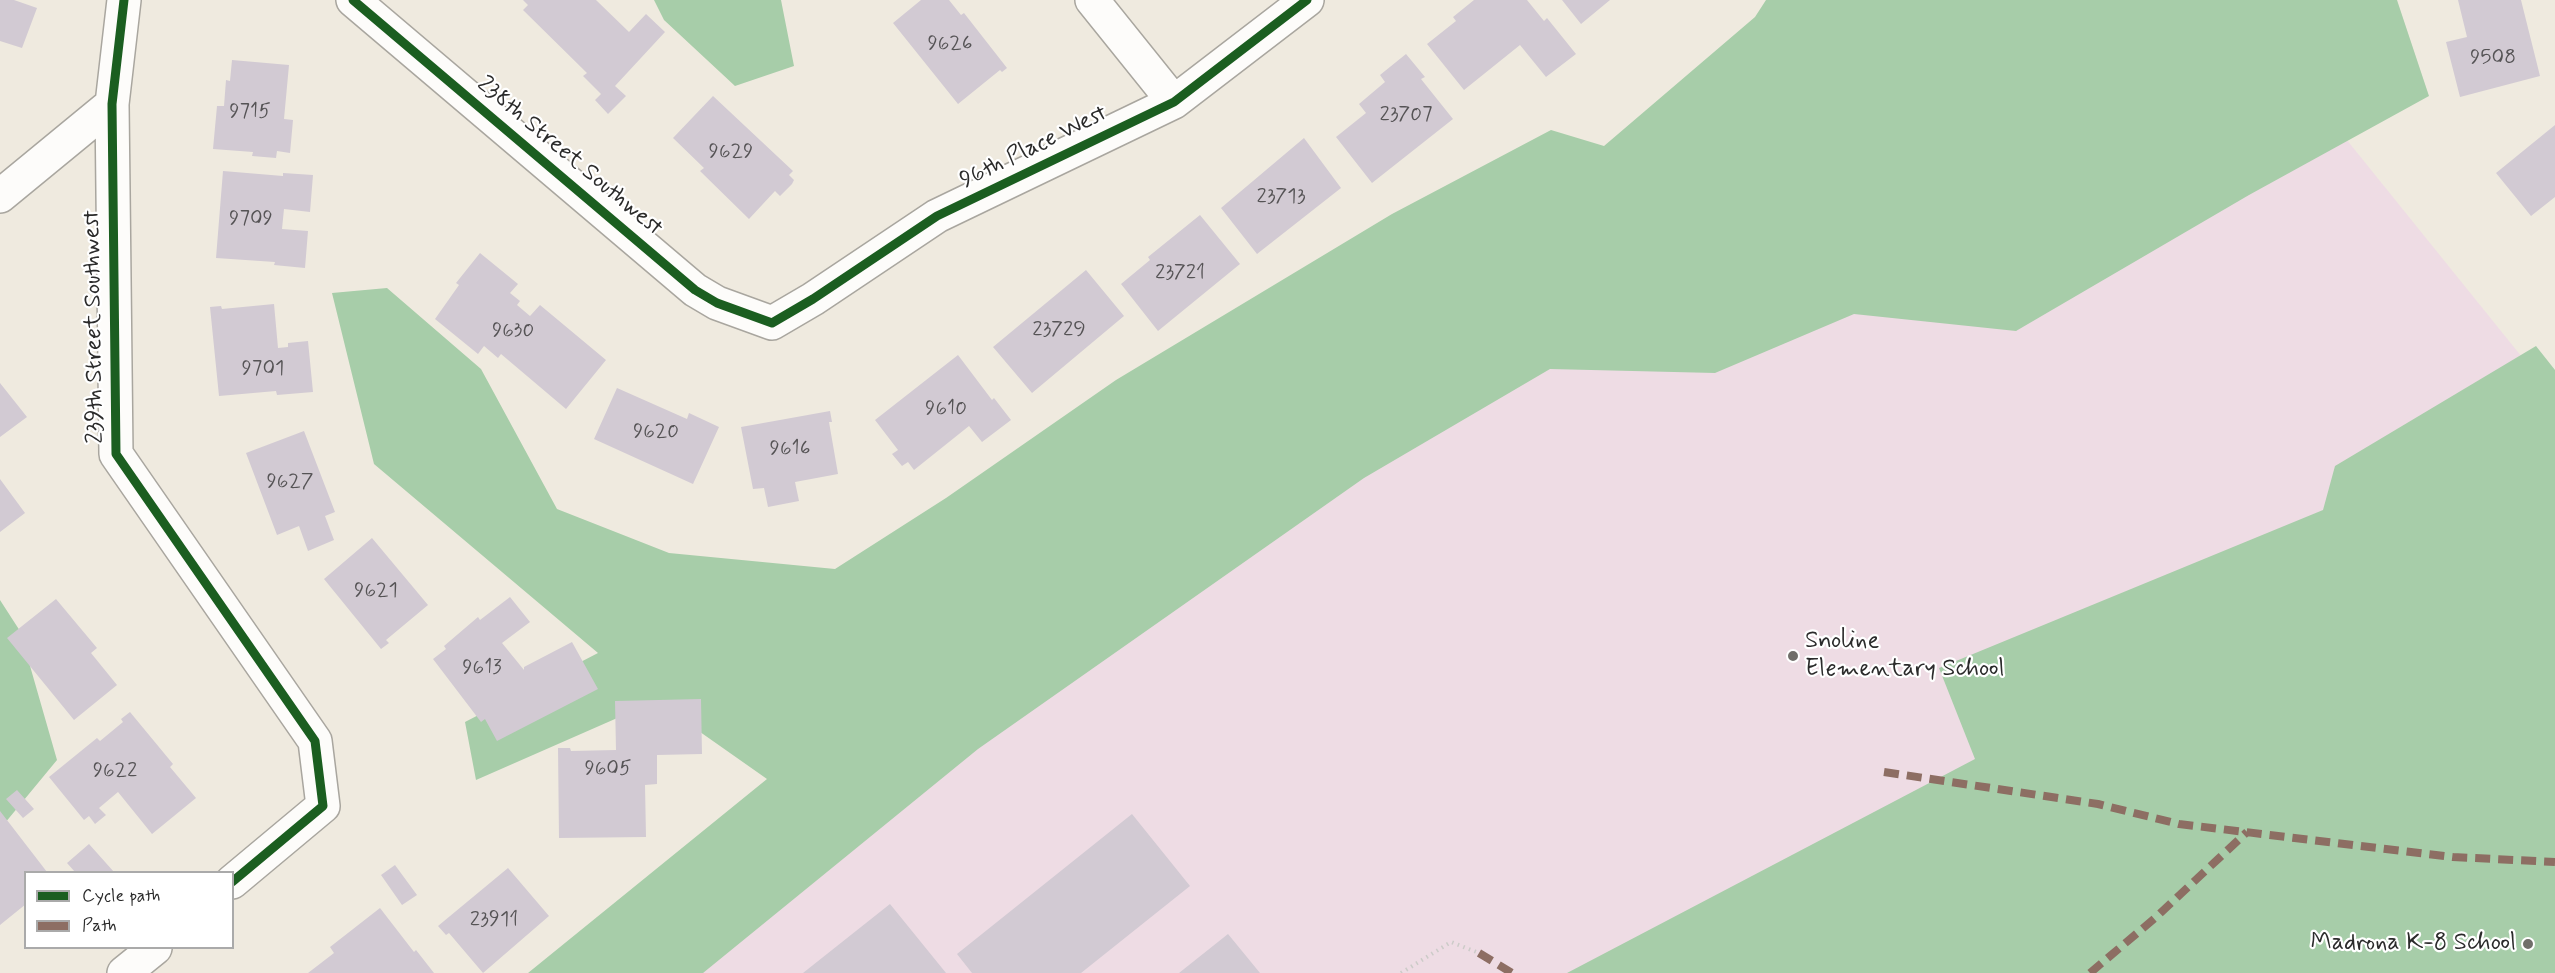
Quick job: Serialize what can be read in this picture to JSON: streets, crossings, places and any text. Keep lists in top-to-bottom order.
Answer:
{
  "streets": {
    "street": ["96th Place West", "238th Street Southwest", "239th Street Southwest"]
  },
  "crossings": [
    ["96th Place West", "238th Street Southwest"]
  ],
  "places": ["Snoline Elementary School", "Madrona K-8 School"],
  "house_numbers": [
    "9626",
    "9508",
    "9715",
    "23707",
    "9629",
    "23713",
    "9709",
    "23721",
    "23729",
    "9630",
    "9701",
    "9610",
    "9620",
    "9616",
    "9627",
    "9621",
    "9613",
    "9605",
    "9622",
    "23911"
  ],
  "legend": ["Cycle path", "Path"]
}
